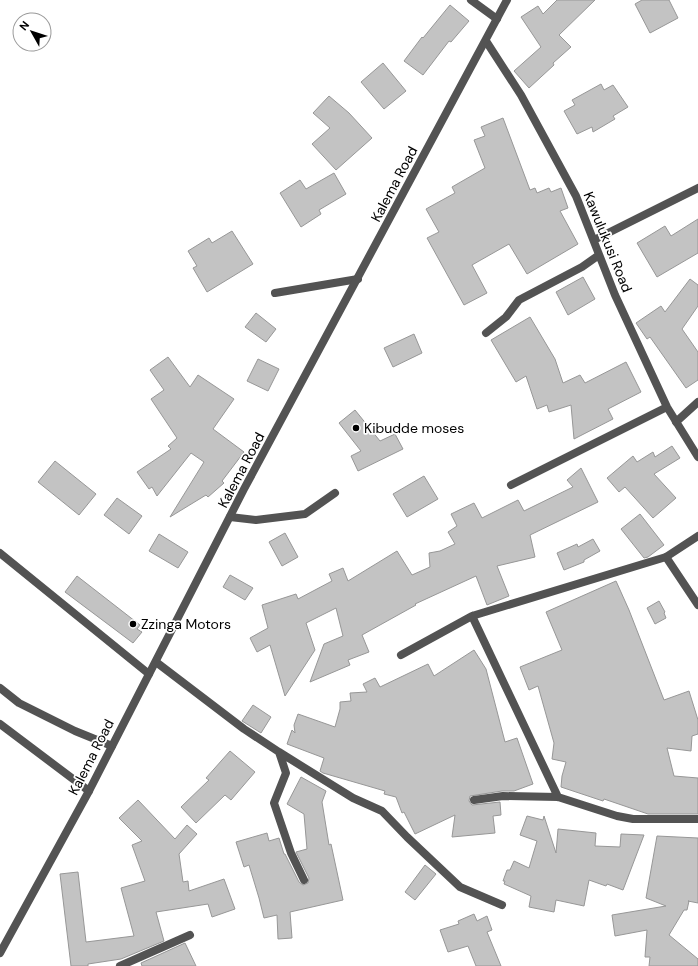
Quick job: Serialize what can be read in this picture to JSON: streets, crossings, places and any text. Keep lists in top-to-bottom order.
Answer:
{
  "streets": {
    "street": ["Kalema Road", "Kawulukusi Road"]
  },
  "crossings": [
    ["Kalema Road", "Kawulukusi Road"]
  ],
  "places": ["Kibudde moses", "Zzinga Motors"],
  "north": "top left"
}
